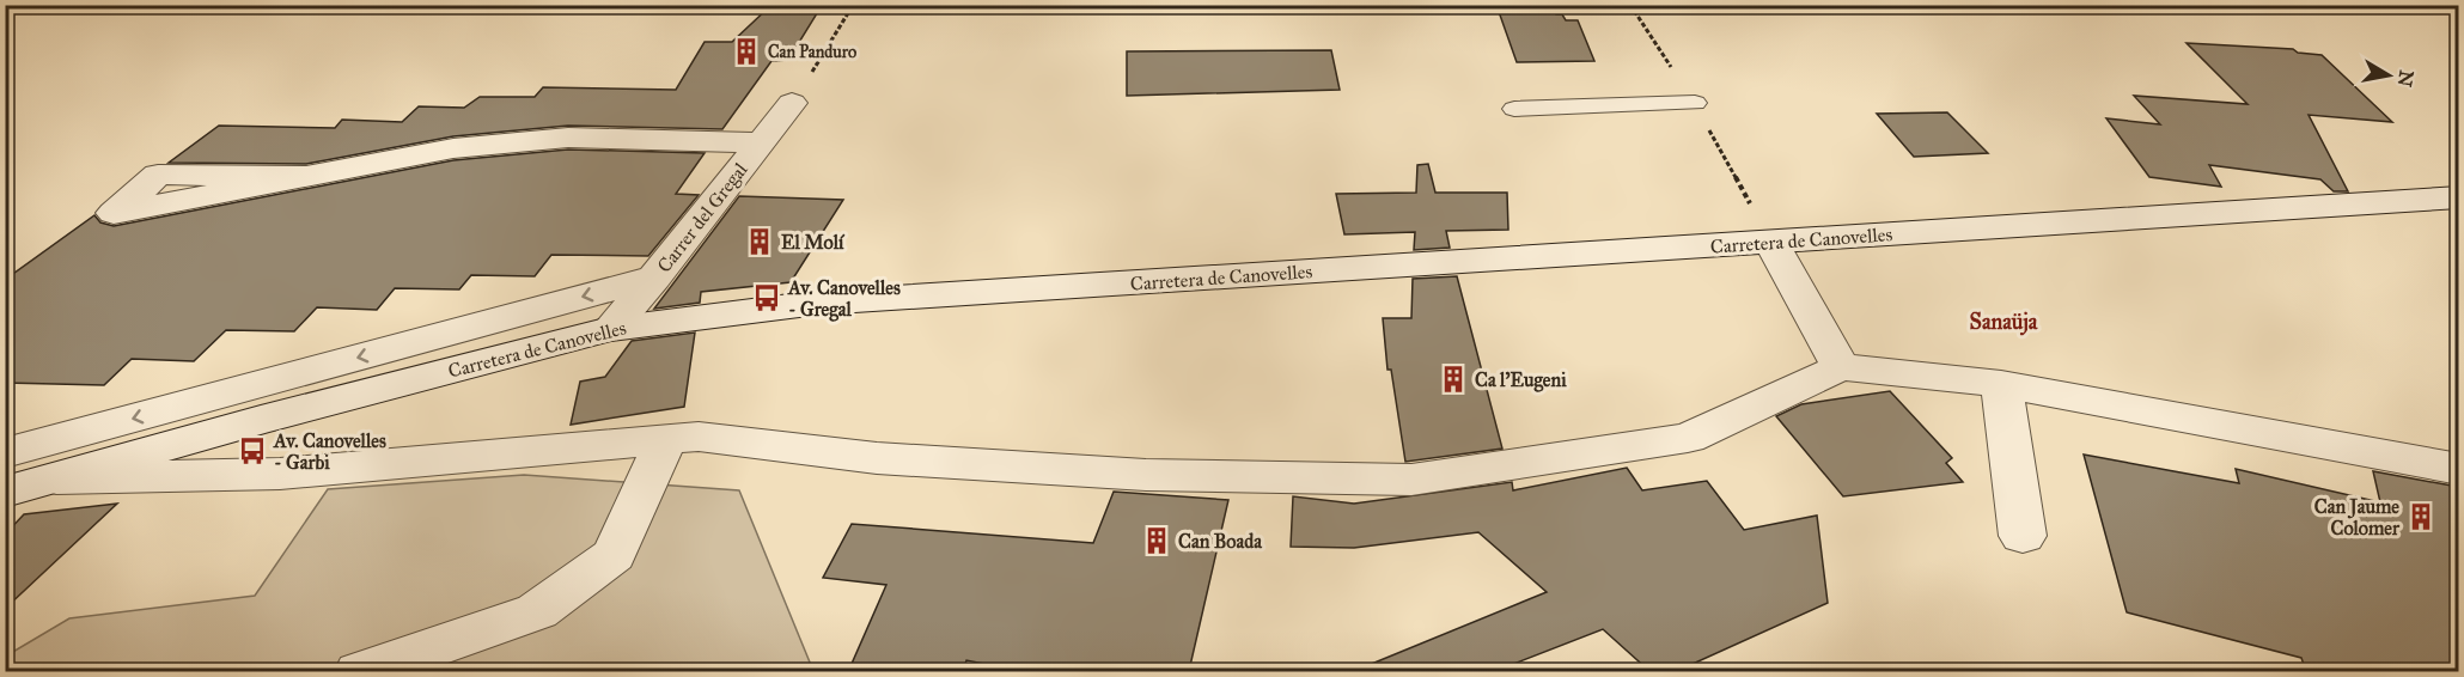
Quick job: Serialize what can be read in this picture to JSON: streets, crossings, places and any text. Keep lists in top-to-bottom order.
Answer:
{
  "streets": {
    "street": ["Carrer del Gregal", "Carretera de Canovelles"]
  },
  "crossings": [
    ["Carrer del Gregal", "Carretera de Canovelles"]
  ],
  "districts": ["Sanaüja"],
  "places": {
    "building": [
      "Can Panduro",
      "El Molí",
      "Ca l'Eugeni",
      "Can Jaume Colomer",
      "Can Boada"
    ],
    "bus stop": ["Av. Canovelles - Gregal", "Av. Canovelles - Garbi"]
  },
  "north": "right"
}
